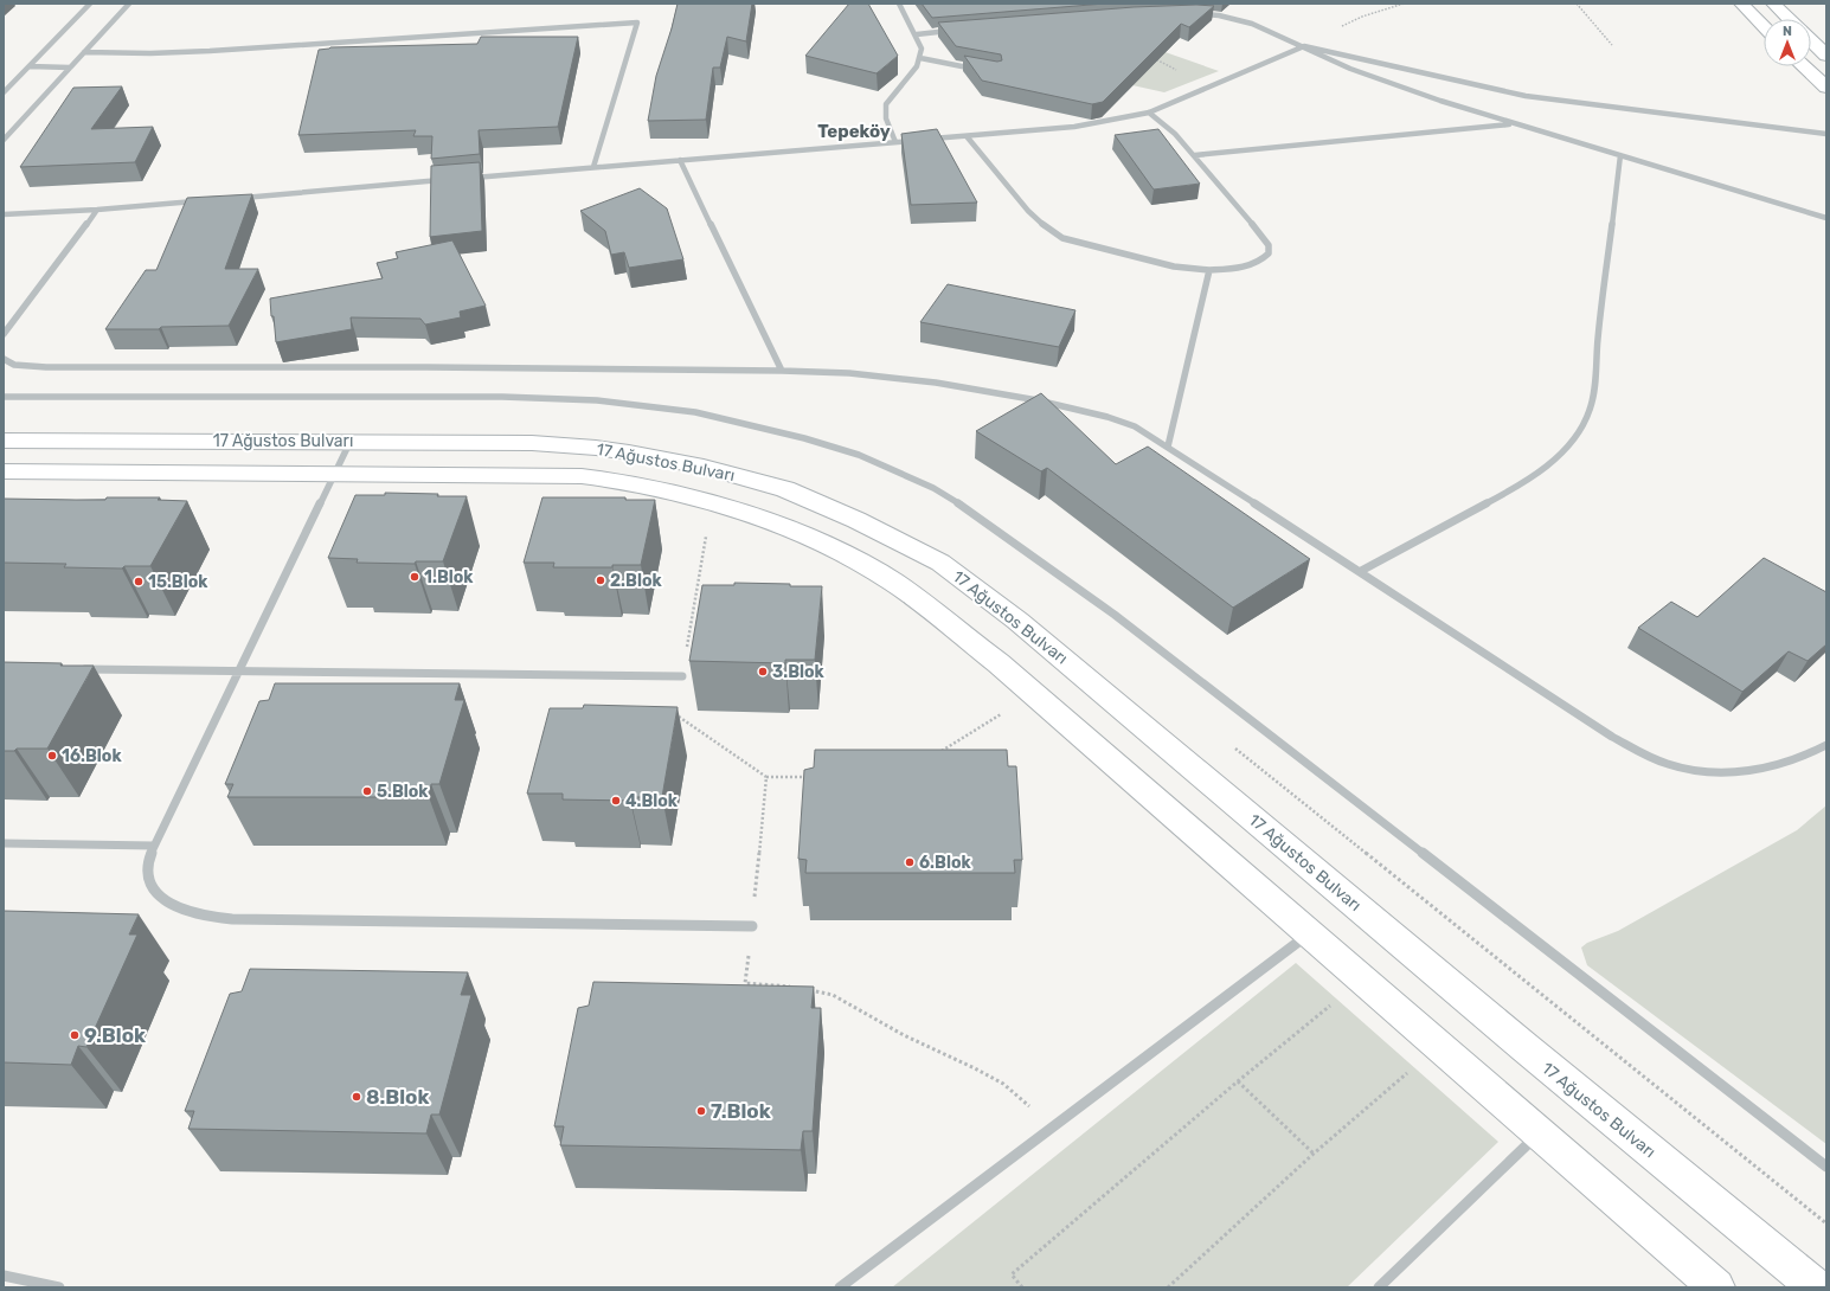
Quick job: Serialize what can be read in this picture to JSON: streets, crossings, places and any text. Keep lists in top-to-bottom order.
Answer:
{
  "streets": {
    "main road": ["17 Ağustos Bulvarı"]
  },
  "districts": ["Tepeköy"],
  "places": [
    "1.Blok",
    "2.Blok",
    "15.Blok",
    "3.Blok",
    "16.Blok",
    "5.Blok",
    "4.Blok",
    "6.Blok",
    "9.Blok",
    "8.Blok",
    "7.Blok"
  ],
  "north": "top"
}
